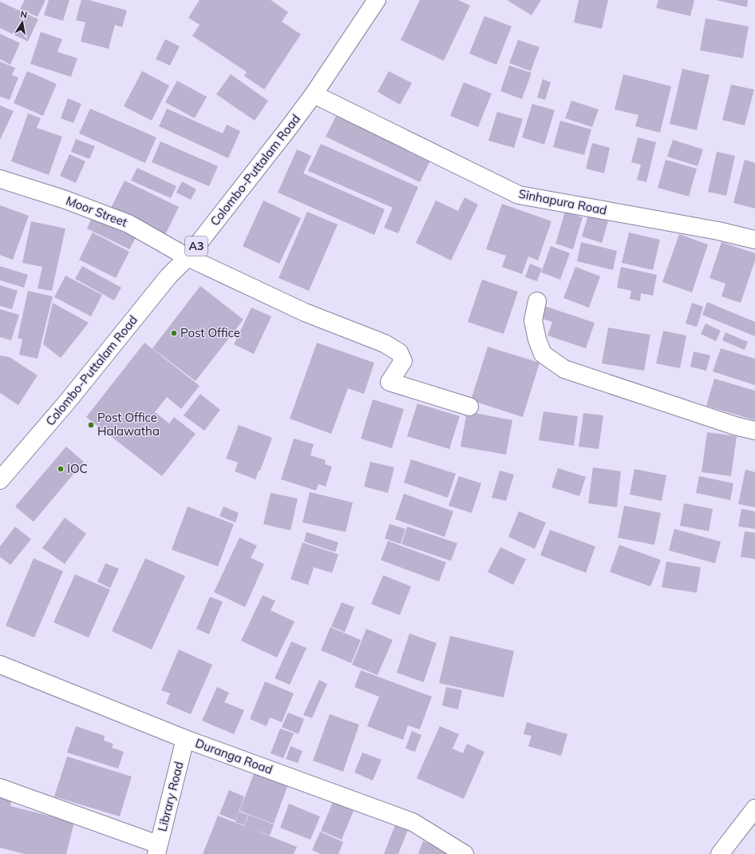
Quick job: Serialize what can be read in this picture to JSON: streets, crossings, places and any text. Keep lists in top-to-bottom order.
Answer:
{
  "streets": {
    "main road": [
      "Colombo-Puttalam Road",
      "Sinhapura Road",
      "Moor Street",
      "A3",
      "Duranga Road",
      "Library Road"
    ]
  },
  "crossings": [
    ["Colombo-Puttalam Road", "Sinhapura Road"],
    ["Colombo-Puttalam Road", "Moor Street"],
    ["Duranga Road", "Library Road"]
  ],
  "places": ["Post Office", "Post Office Halawatha", "IOC"],
  "north": "top"
}
